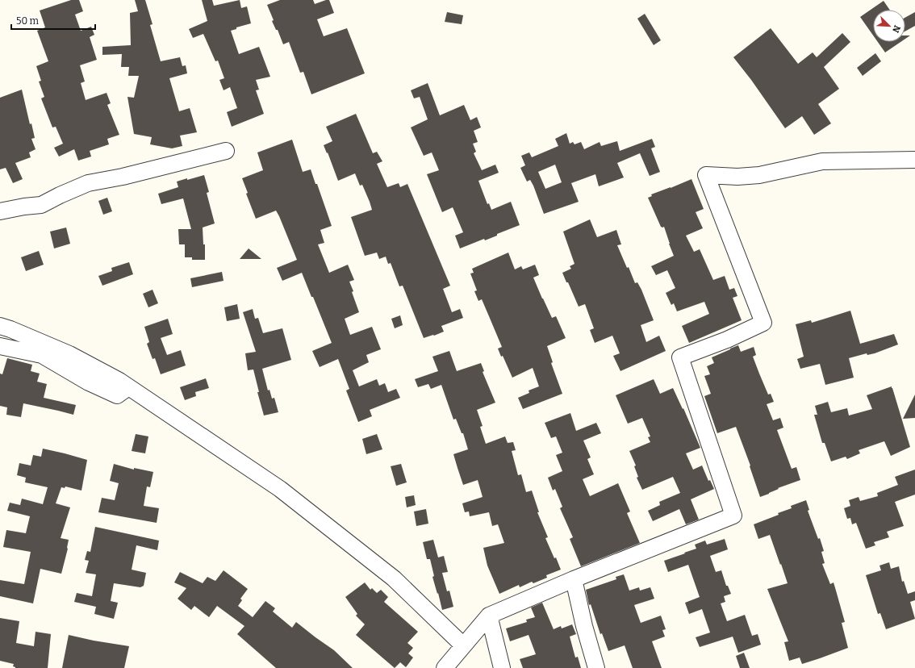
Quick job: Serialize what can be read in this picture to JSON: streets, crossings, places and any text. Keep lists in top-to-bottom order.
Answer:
{
  "scale_bar": "50 m",
  "north": "bottom right"
}
